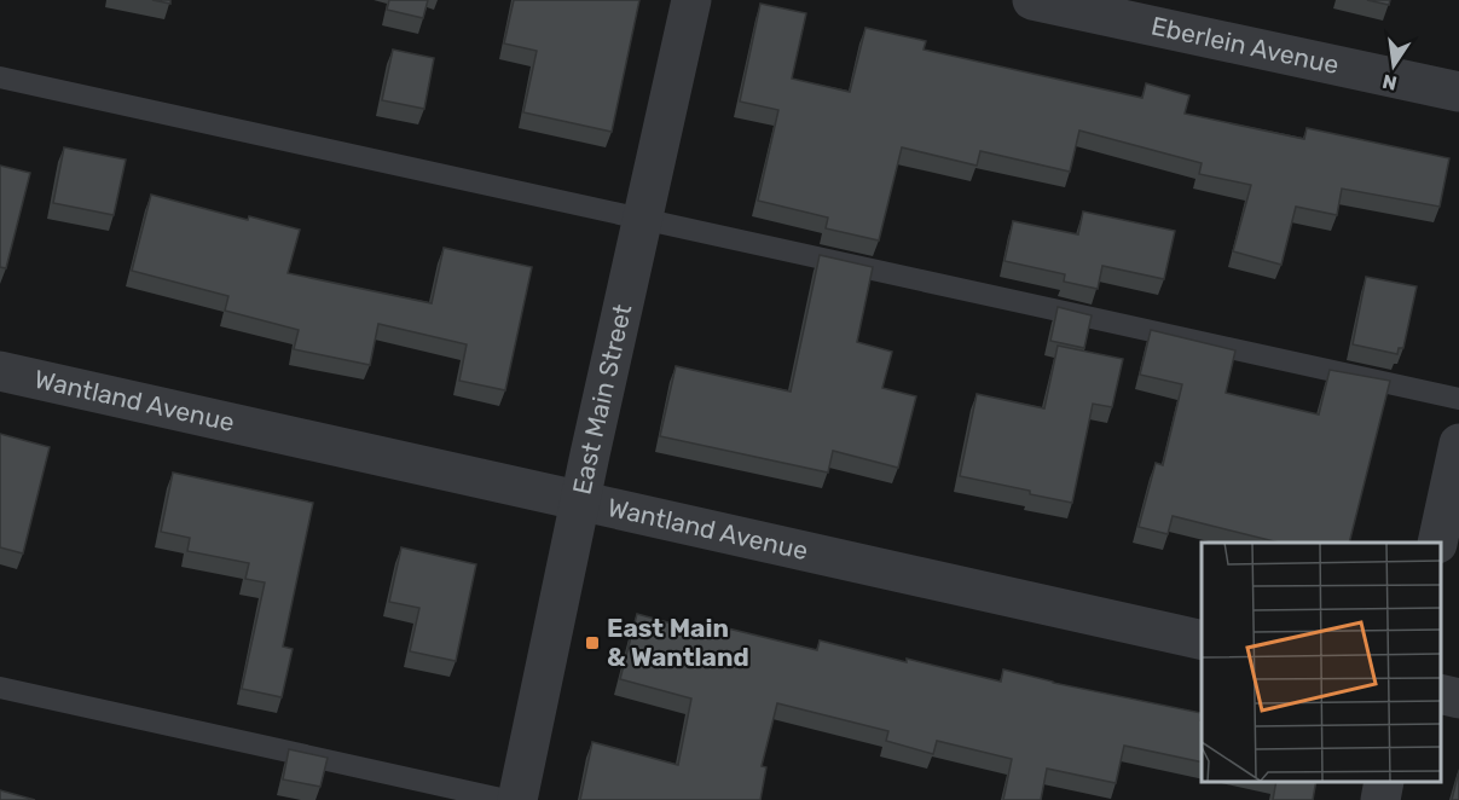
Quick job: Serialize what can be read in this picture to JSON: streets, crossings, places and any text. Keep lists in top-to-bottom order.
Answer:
{
  "streets": {
    "street": ["Eberlein Avenue", "East Main Street", "Wantland Avenue"]
  },
  "crossings": [
    ["East Main Street", "Wantland Avenue"]
  ],
  "places": {
    "transit": ["East Main & Wantland"]
  },
  "north": "bottom"
}
